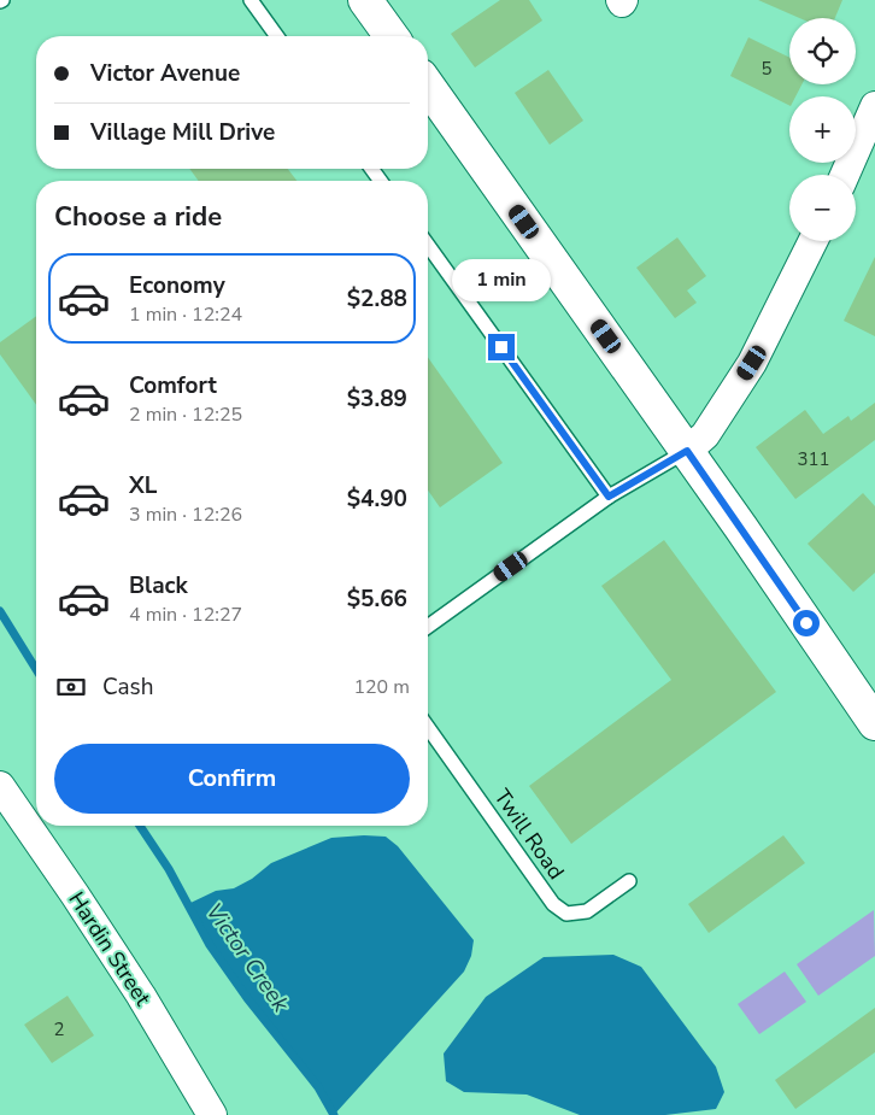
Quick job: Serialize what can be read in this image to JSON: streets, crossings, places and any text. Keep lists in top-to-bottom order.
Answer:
{
  "streets": {
    "street": ["Hardin Street"],
    "lane": ["Twill Road"]
  },
  "water": ["Victor Creek"],
  "house_numbers": ["5", "311", "2"],
  "page": {
    "map_buttons": ["+", "−"],
    "banner": ["Victor Avenue", "Village Mill Drive"],
    "heading": "Choose a ride",
    "list": [
      {
        "name": "Economy",
        "note": "1 min · 12:24",
        "value": "$2.88"
      },
      {
        "name": "Comfort",
        "note": "2 min · 12:25",
        "value": "$3.89"
      },
      {
        "name": "XL",
        "note": "3 min · 12:26",
        "value": "$4.90"
      },
      {
        "name": "Black",
        "note": "4 min · 12:27",
        "value": "$5.66"
      }
    ],
    "bubble": "1 min",
    "pay": ["Cash", "120 m"],
    "buttons": "Confirm"
  }
}
